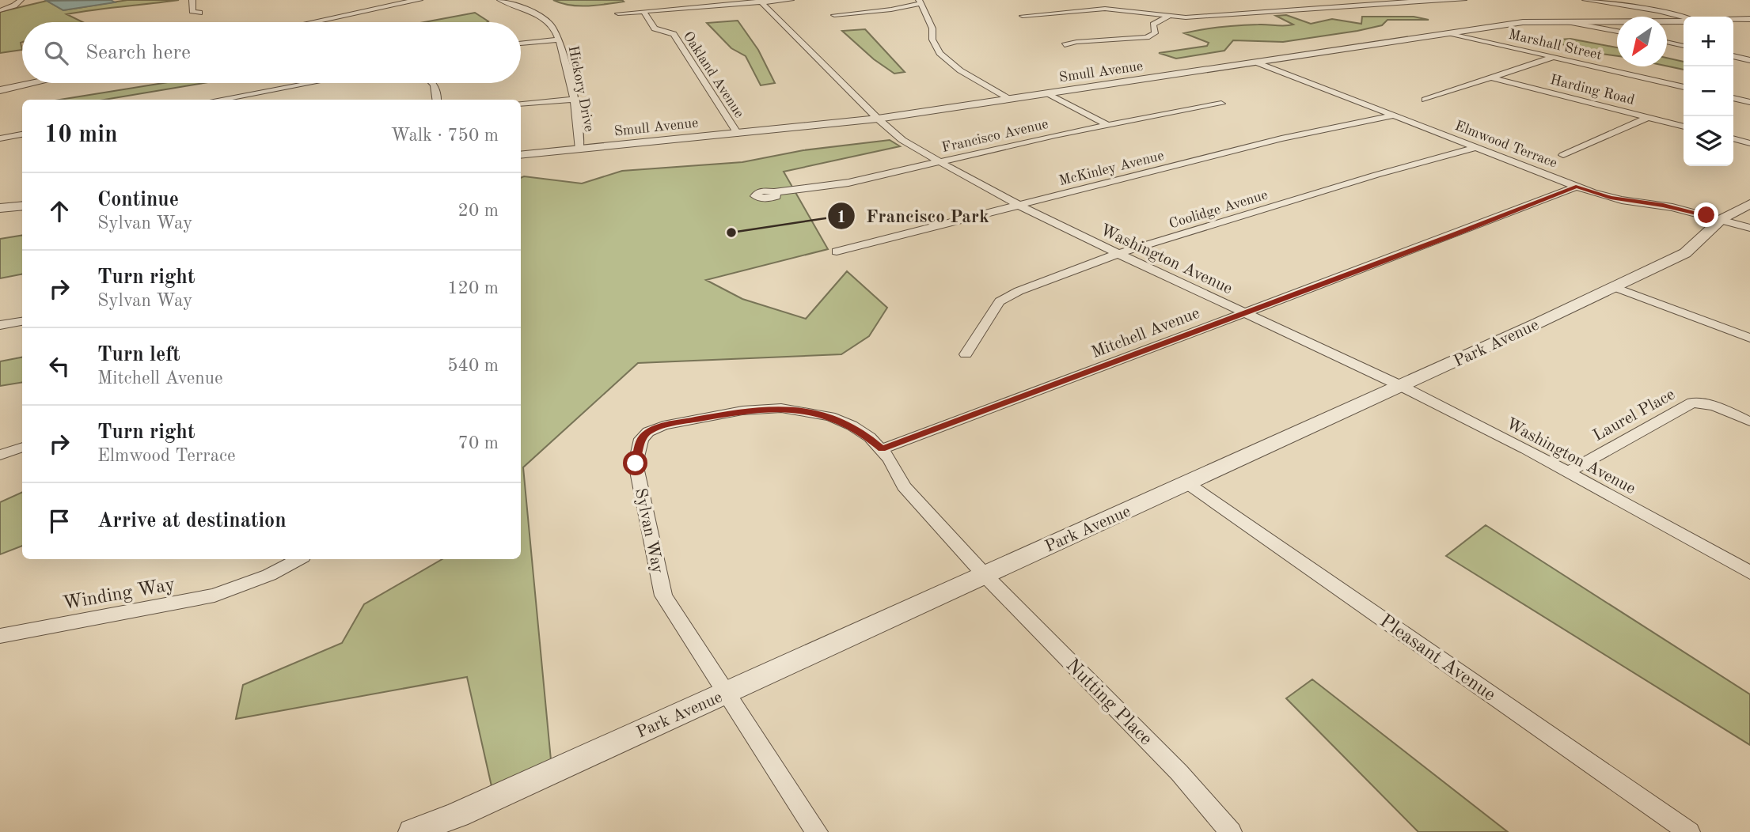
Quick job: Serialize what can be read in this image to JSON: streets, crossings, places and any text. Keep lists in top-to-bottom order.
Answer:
{
  "streets": {
    "street": [
      "Marshall Street",
      "Smull Avenue",
      "Oakland Avenue",
      "Hickory Drive",
      "Harding Road",
      "Francisco Avenue",
      "Elmwood Terrace",
      "McKinley Avenue",
      "Coolidge Avenue",
      "Washington Avenue",
      "Mitchell Avenue",
      "Park Avenue",
      "Laurel Place",
      "Sylvan Way",
      "Winding Way",
      "Pleasant Avenue",
      "Nutting Place"
    ]
  },
  "crossings": [
    ["Marshall Street", "Smull Avenue"],
    ["Smull Avenue", "Oakland Avenue"],
    ["Smull Avenue", "Hickory Drive"],
    ["Smull Avenue", "Elmwood Terrace"],
    ["Smull Avenue", "Washington Avenue"],
    ["Francisco Avenue", "Washington Avenue"],
    ["Elmwood Terrace", "McKinley Avenue"],
    ["Elmwood Terrace", "Coolidge Avenue"],
    ["Elmwood Terrace", "Mitchell Avenue"],
    ["Elmwood Terrace", "Park Avenue"],
    ["McKinley Avenue", "Washington Avenue"],
    ["Coolidge Avenue", "Washington Avenue"],
    ["Washington Avenue", "Mitchell Avenue"],
    ["Washington Avenue", "Park Avenue"],
    ["Washington Avenue", "Laurel Place"],
    ["Mitchell Avenue", "Sylvan Way"],
    ["Park Avenue", "Sylvan Way"],
    ["Park Avenue", "Pleasant Avenue"],
    ["Park Avenue", "Nutting Place"],
    ["Sylvan Way", "Nutting Place"]
  ],
  "places": ["Francisco Park"],
  "north": "bottom left",
  "page": {
    "map_buttons": ["+", "−"],
    "search": "Search here",
    "heading": ["10 min", "Walk · 750 m"],
    "list": [
      ["Continue", "Sylvan Way", "20 m"],
      ["Turn right", "Sylvan Way", "120 m"],
      ["Turn left", "Mitchell Avenue", "540 m"],
      ["Turn right", "Elmwood Terrace", "70 m"],
      "Arrive at destination"
    ]
  }
}
